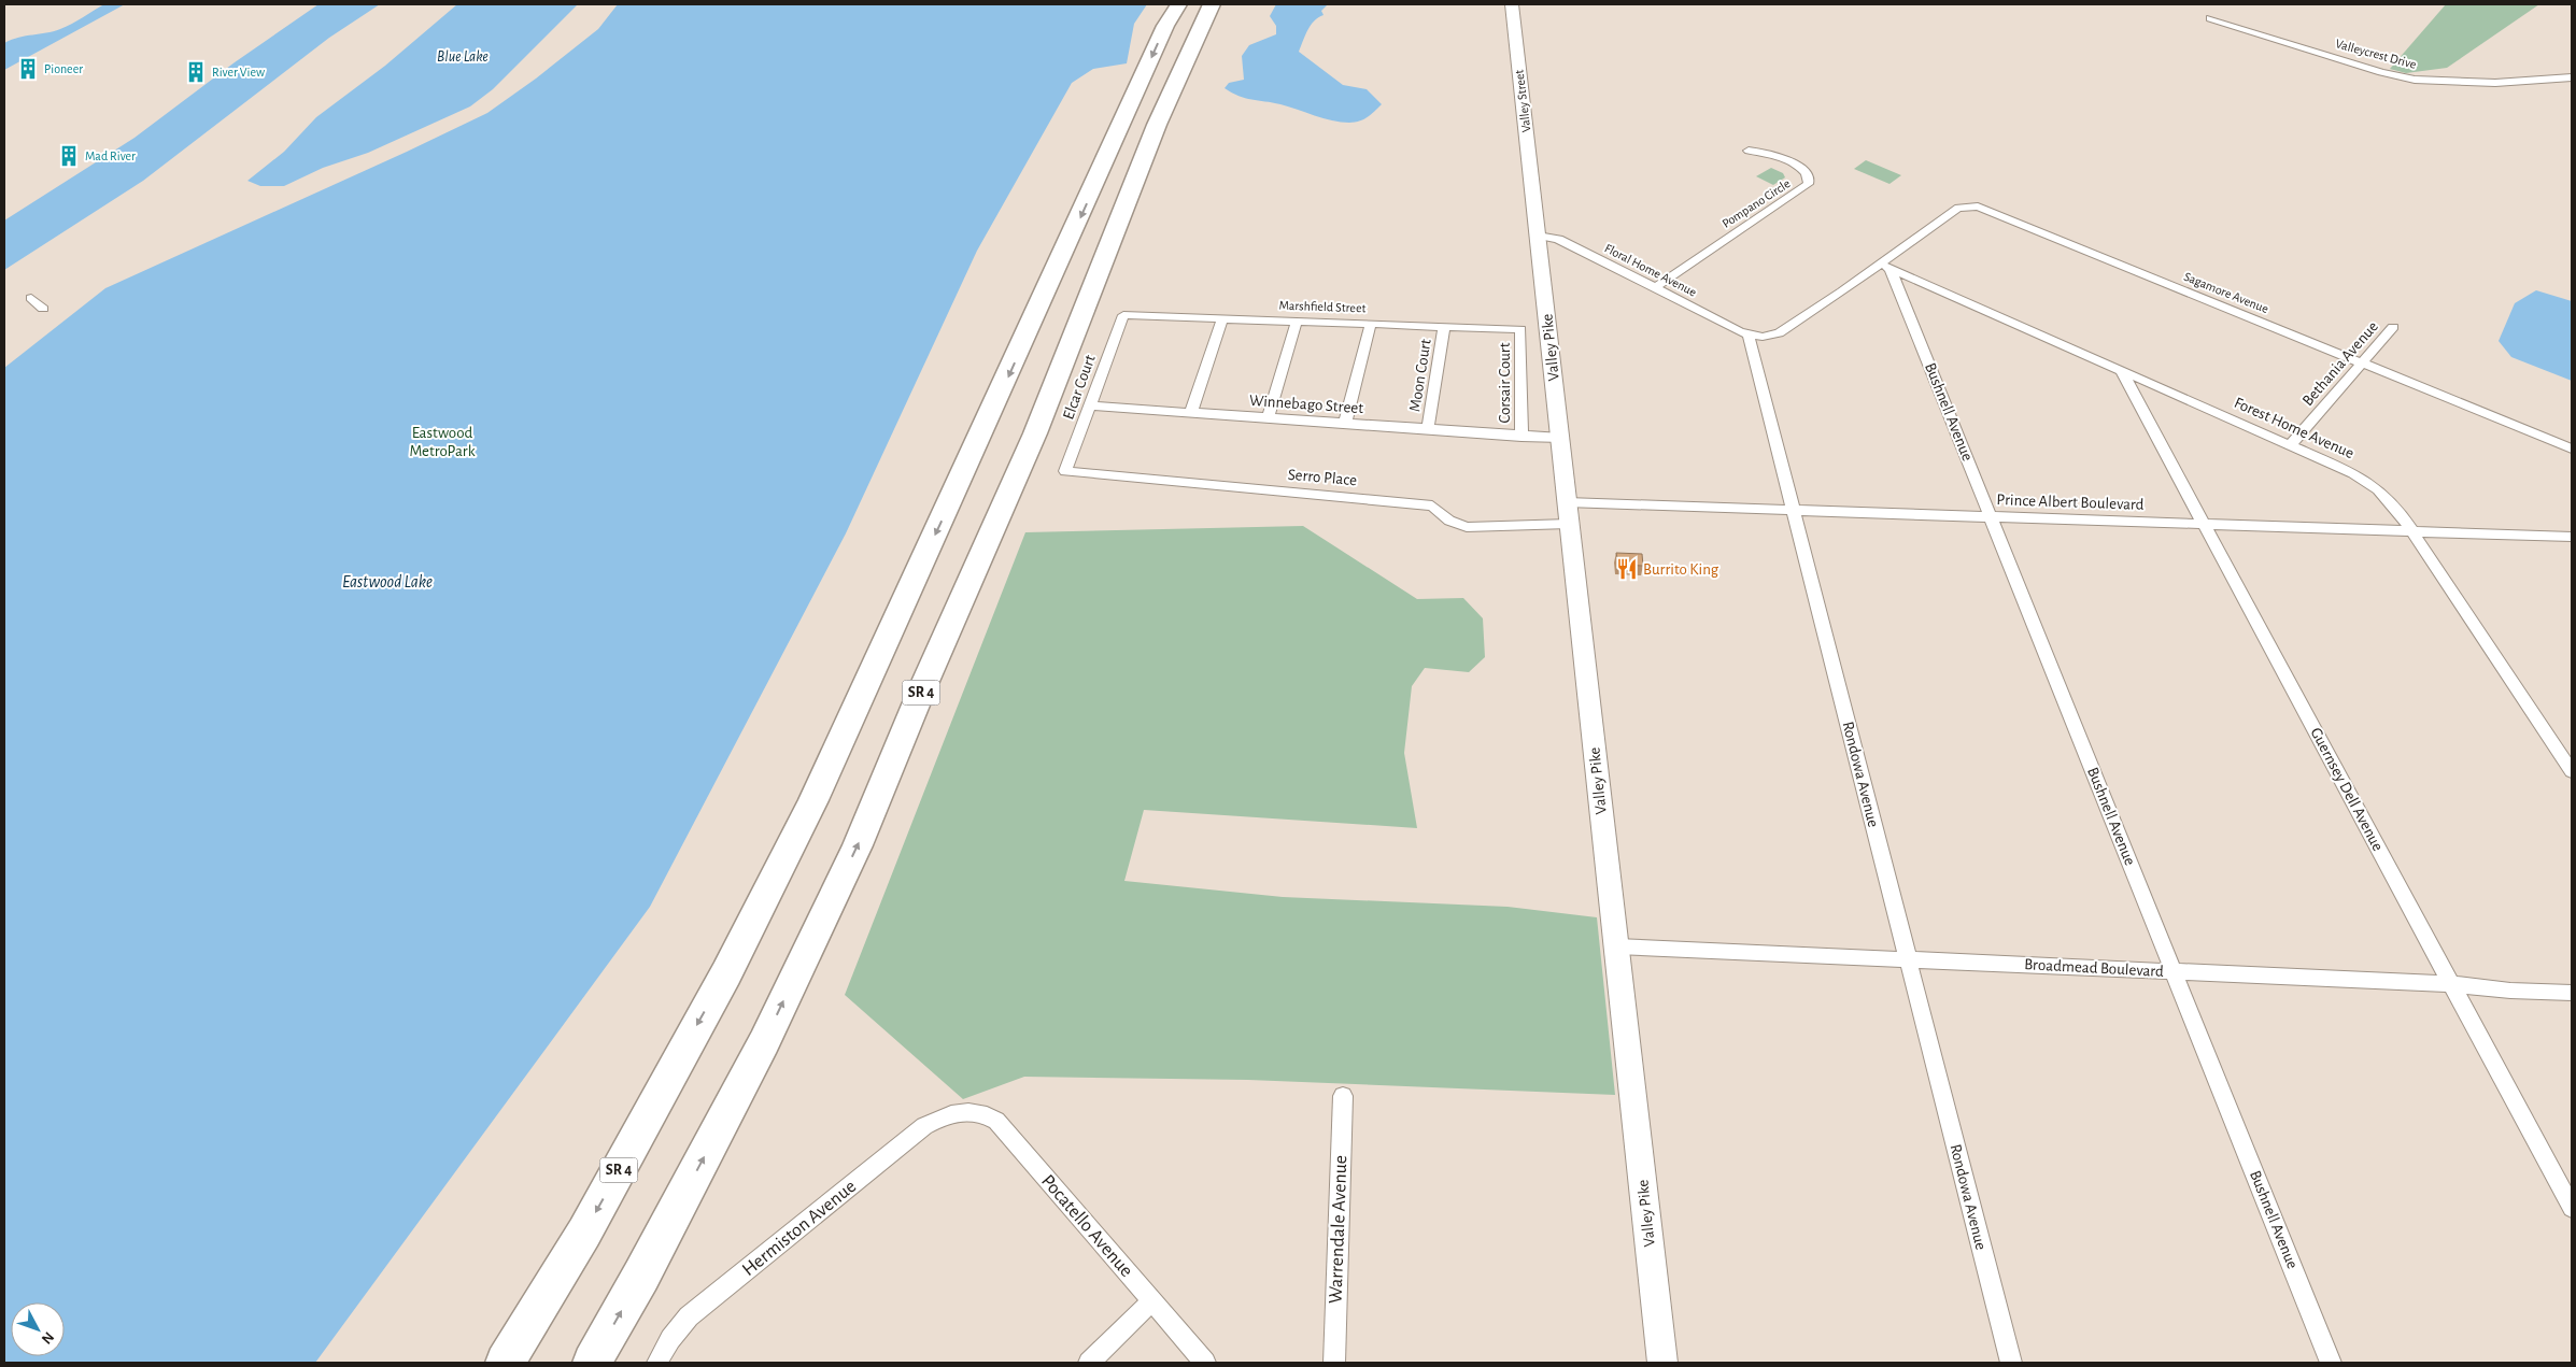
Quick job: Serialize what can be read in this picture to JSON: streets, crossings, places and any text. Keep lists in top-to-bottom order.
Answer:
{
  "streets": {
    "highway": ["SR 4"],
    "street": [
      "Valleycrest Drive",
      "Valley Street",
      "Pompano Circle",
      "Floral Home Avenue",
      "Sagamore Avenue",
      "Marshfield Street",
      "Valley Pike",
      "Bethania Avenue",
      "Moon Court",
      "Corsair Court",
      "Elcar Court",
      "Winnebago Street",
      "Bushnell Avenue",
      "Forest Home Avenue",
      "Serro Place",
      "Prince Albert Boulevard",
      "Rondowa Avenue",
      "Guernsey Dell Avenue",
      "Broadmead Boulevard",
      "Pocatello Avenue",
      "Hermiston Avenue",
      "Warrendale Avenue"
    ]
  },
  "crossings": [
    ["Valley Street", "Valley Pike"],
    ["Pompano Circle", "Floral Home Avenue"],
    ["Floral Home Avenue", "Valley Pike"],
    ["Floral Home Avenue", "Rondowa Avenue"],
    ["Sagamore Avenue", "Bethania Avenue"],
    ["Sagamore Avenue", "Bushnell Avenue"],
    ["Sagamore Avenue", "Forest Home Avenue"],
    ["Marshfield Street", "Moon Court"],
    ["Marshfield Street", "Corsair Court"],
    ["Marshfield Street", "Elcar Court"],
    ["Valley Pike", "Winnebago Street"],
    ["Valley Pike", "Serro Place"],
    ["Valley Pike", "Prince Albert Boulevard"],
    ["Valley Pike", "Broadmead Boulevard"],
    ["Bethania Avenue", "Forest Home Avenue"],
    ["Moon Court", "Winnebago Street"],
    ["Corsair Court", "Winnebago Street"],
    ["Elcar Court", "Winnebago Street"],
    ["Elcar Court", "Serro Place"],
    ["Bushnell Avenue", "Forest Home Avenue"],
    ["Bushnell Avenue", "Prince Albert Boulevard"],
    ["Bushnell Avenue", "Broadmead Boulevard"],
    ["Forest Home Avenue", "Prince Albert Boulevard"],
    ["Forest Home Avenue", "Guernsey Dell Avenue"],
    ["Serro Place", "Prince Albert Boulevard"],
    ["Prince Albert Boulevard", "Rondowa Avenue"],
    ["Prince Albert Boulevard", "Guernsey Dell Avenue"],
    ["Rondowa Avenue", "Broadmead Boulevard"],
    ["Guernsey Dell Avenue", "Broadmead Boulevard"],
    ["Pocatello Avenue", "Hermiston Avenue"]
  ],
  "water": ["Blue Lake", "Eastwood Lake"],
  "parks": ["Eastwood MetroPark"],
  "places": {
    "building": ["Pioneer", "River View", "Mad River"],
    "restaurant": ["Burrito King"]
  },
  "north": "bottom right"
}
